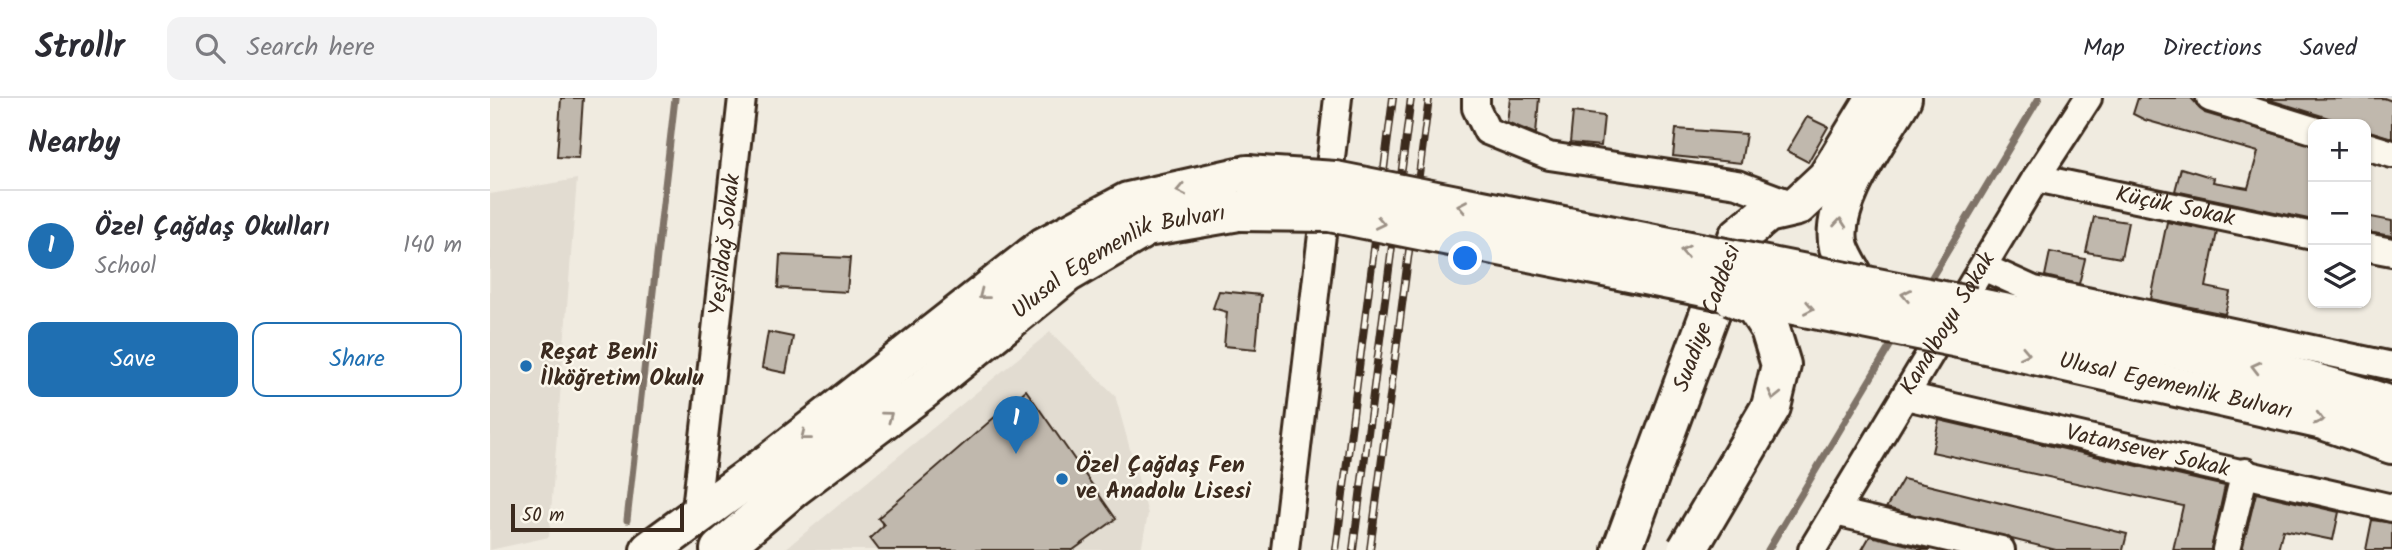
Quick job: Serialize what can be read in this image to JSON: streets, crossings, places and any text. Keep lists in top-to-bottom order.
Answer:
{
  "streets": {
    "main road": ["Ulusal Egemenlik Bulvarı", "Suadiye Caddesi"],
    "street": [
      "Küçük Sokak",
      "Yeşildağ Sokak",
      "Kanalboyu Sokak",
      "Vatansever Sokak"
    ]
  },
  "crossings": [
    ["Küçük Sokak", "Kanalboyu Sokak"],
    ["Yeşildağ Sokak", "Ulusal Egemenlik Bulvarı"],
    ["Kanalboyu Sokak", "Vatansever Sokak"]
  ],
  "places": ["Reşat Benli İlköğretim Okulu", "Özel Çağdaş Fen ve Anadolu Lisesi"],
  "scale_bar": "50 m",
  "page": {
    "header": "Strollr",
    "search": "Search here",
    "nav": ["Map", "Directions", "Saved"],
    "heading": "Nearby",
    "map_buttons": ["+", "−"],
    "list": [
      {
        "mark": "1",
        "name": "Özel Çağdaş Okulları",
        "note": "School",
        "value": "140 m"
      }
    ],
    "buttons": ["Save", "Share"],
    "pins": "1",
    "scale": "50 m"
  }
}
